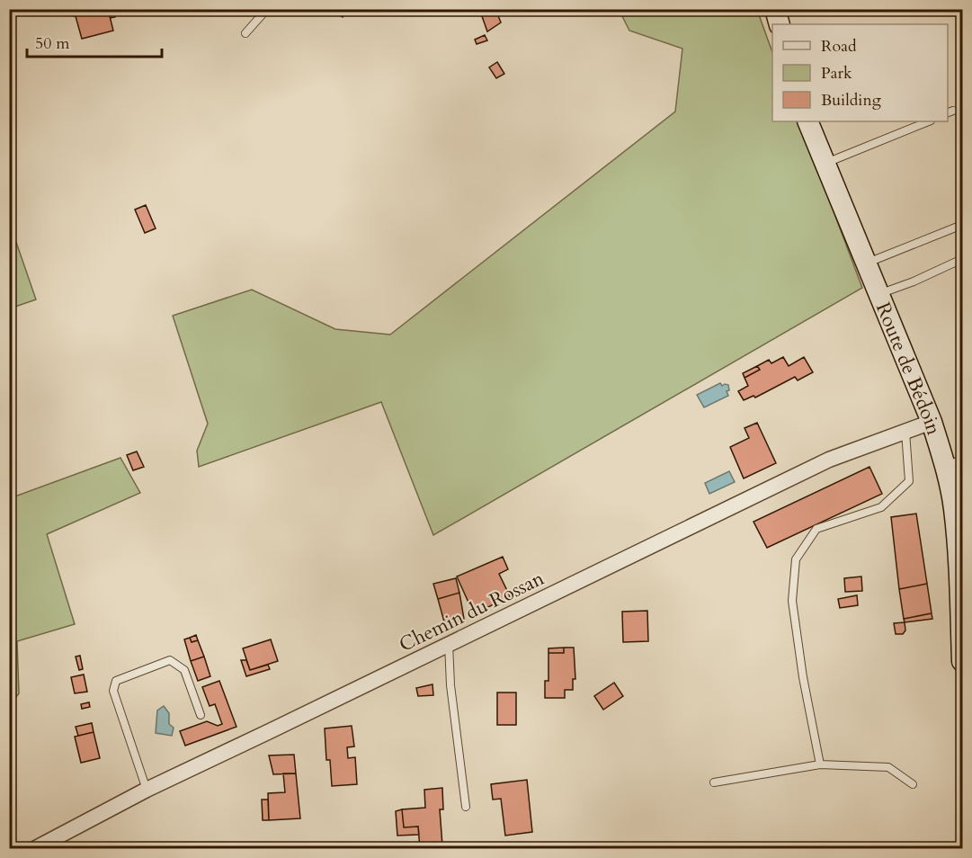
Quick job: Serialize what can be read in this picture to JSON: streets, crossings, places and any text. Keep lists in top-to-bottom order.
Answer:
{
  "streets": {
    "main road": ["Route de Bédoin"],
    "street": ["Chemin du Rossan"]
  },
  "crossings": [
    ["Route de Bédoin", "Chemin du Rossan"]
  ],
  "legend": ["Road", "Park", "Building"],
  "scale_bar": "50 m"
}
